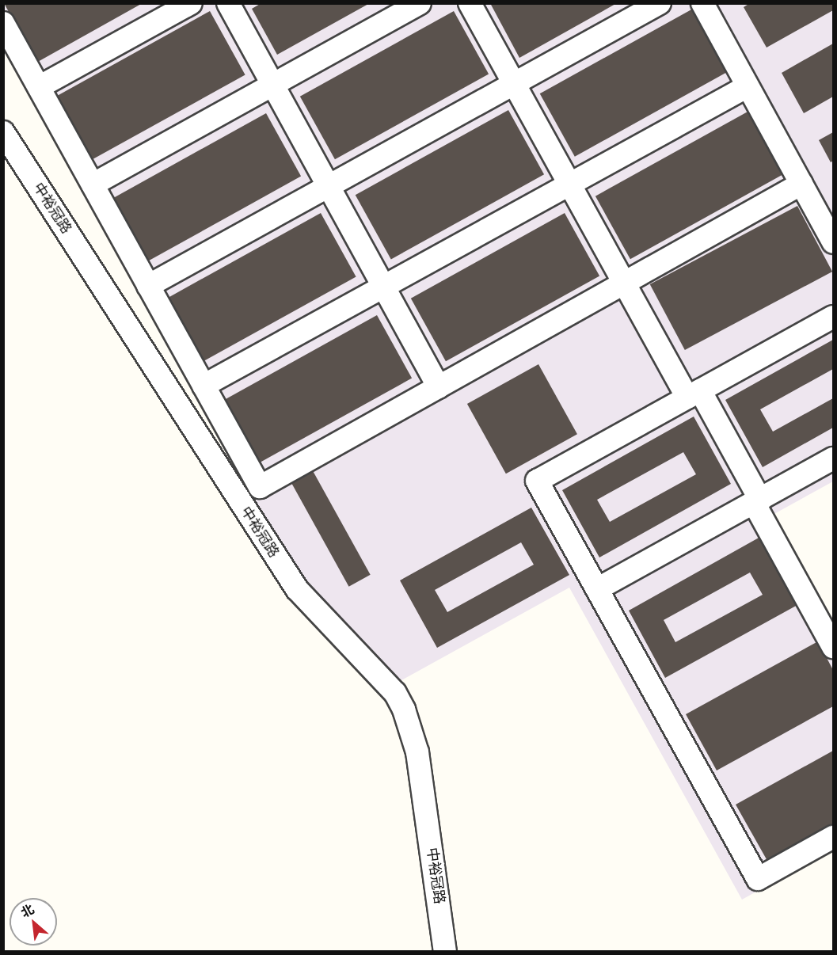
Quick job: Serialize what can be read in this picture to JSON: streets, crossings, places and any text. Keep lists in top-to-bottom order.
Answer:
{
  "streets": {
    "street": ["中裕冠路"]
  },
  "north": "top left"
}
